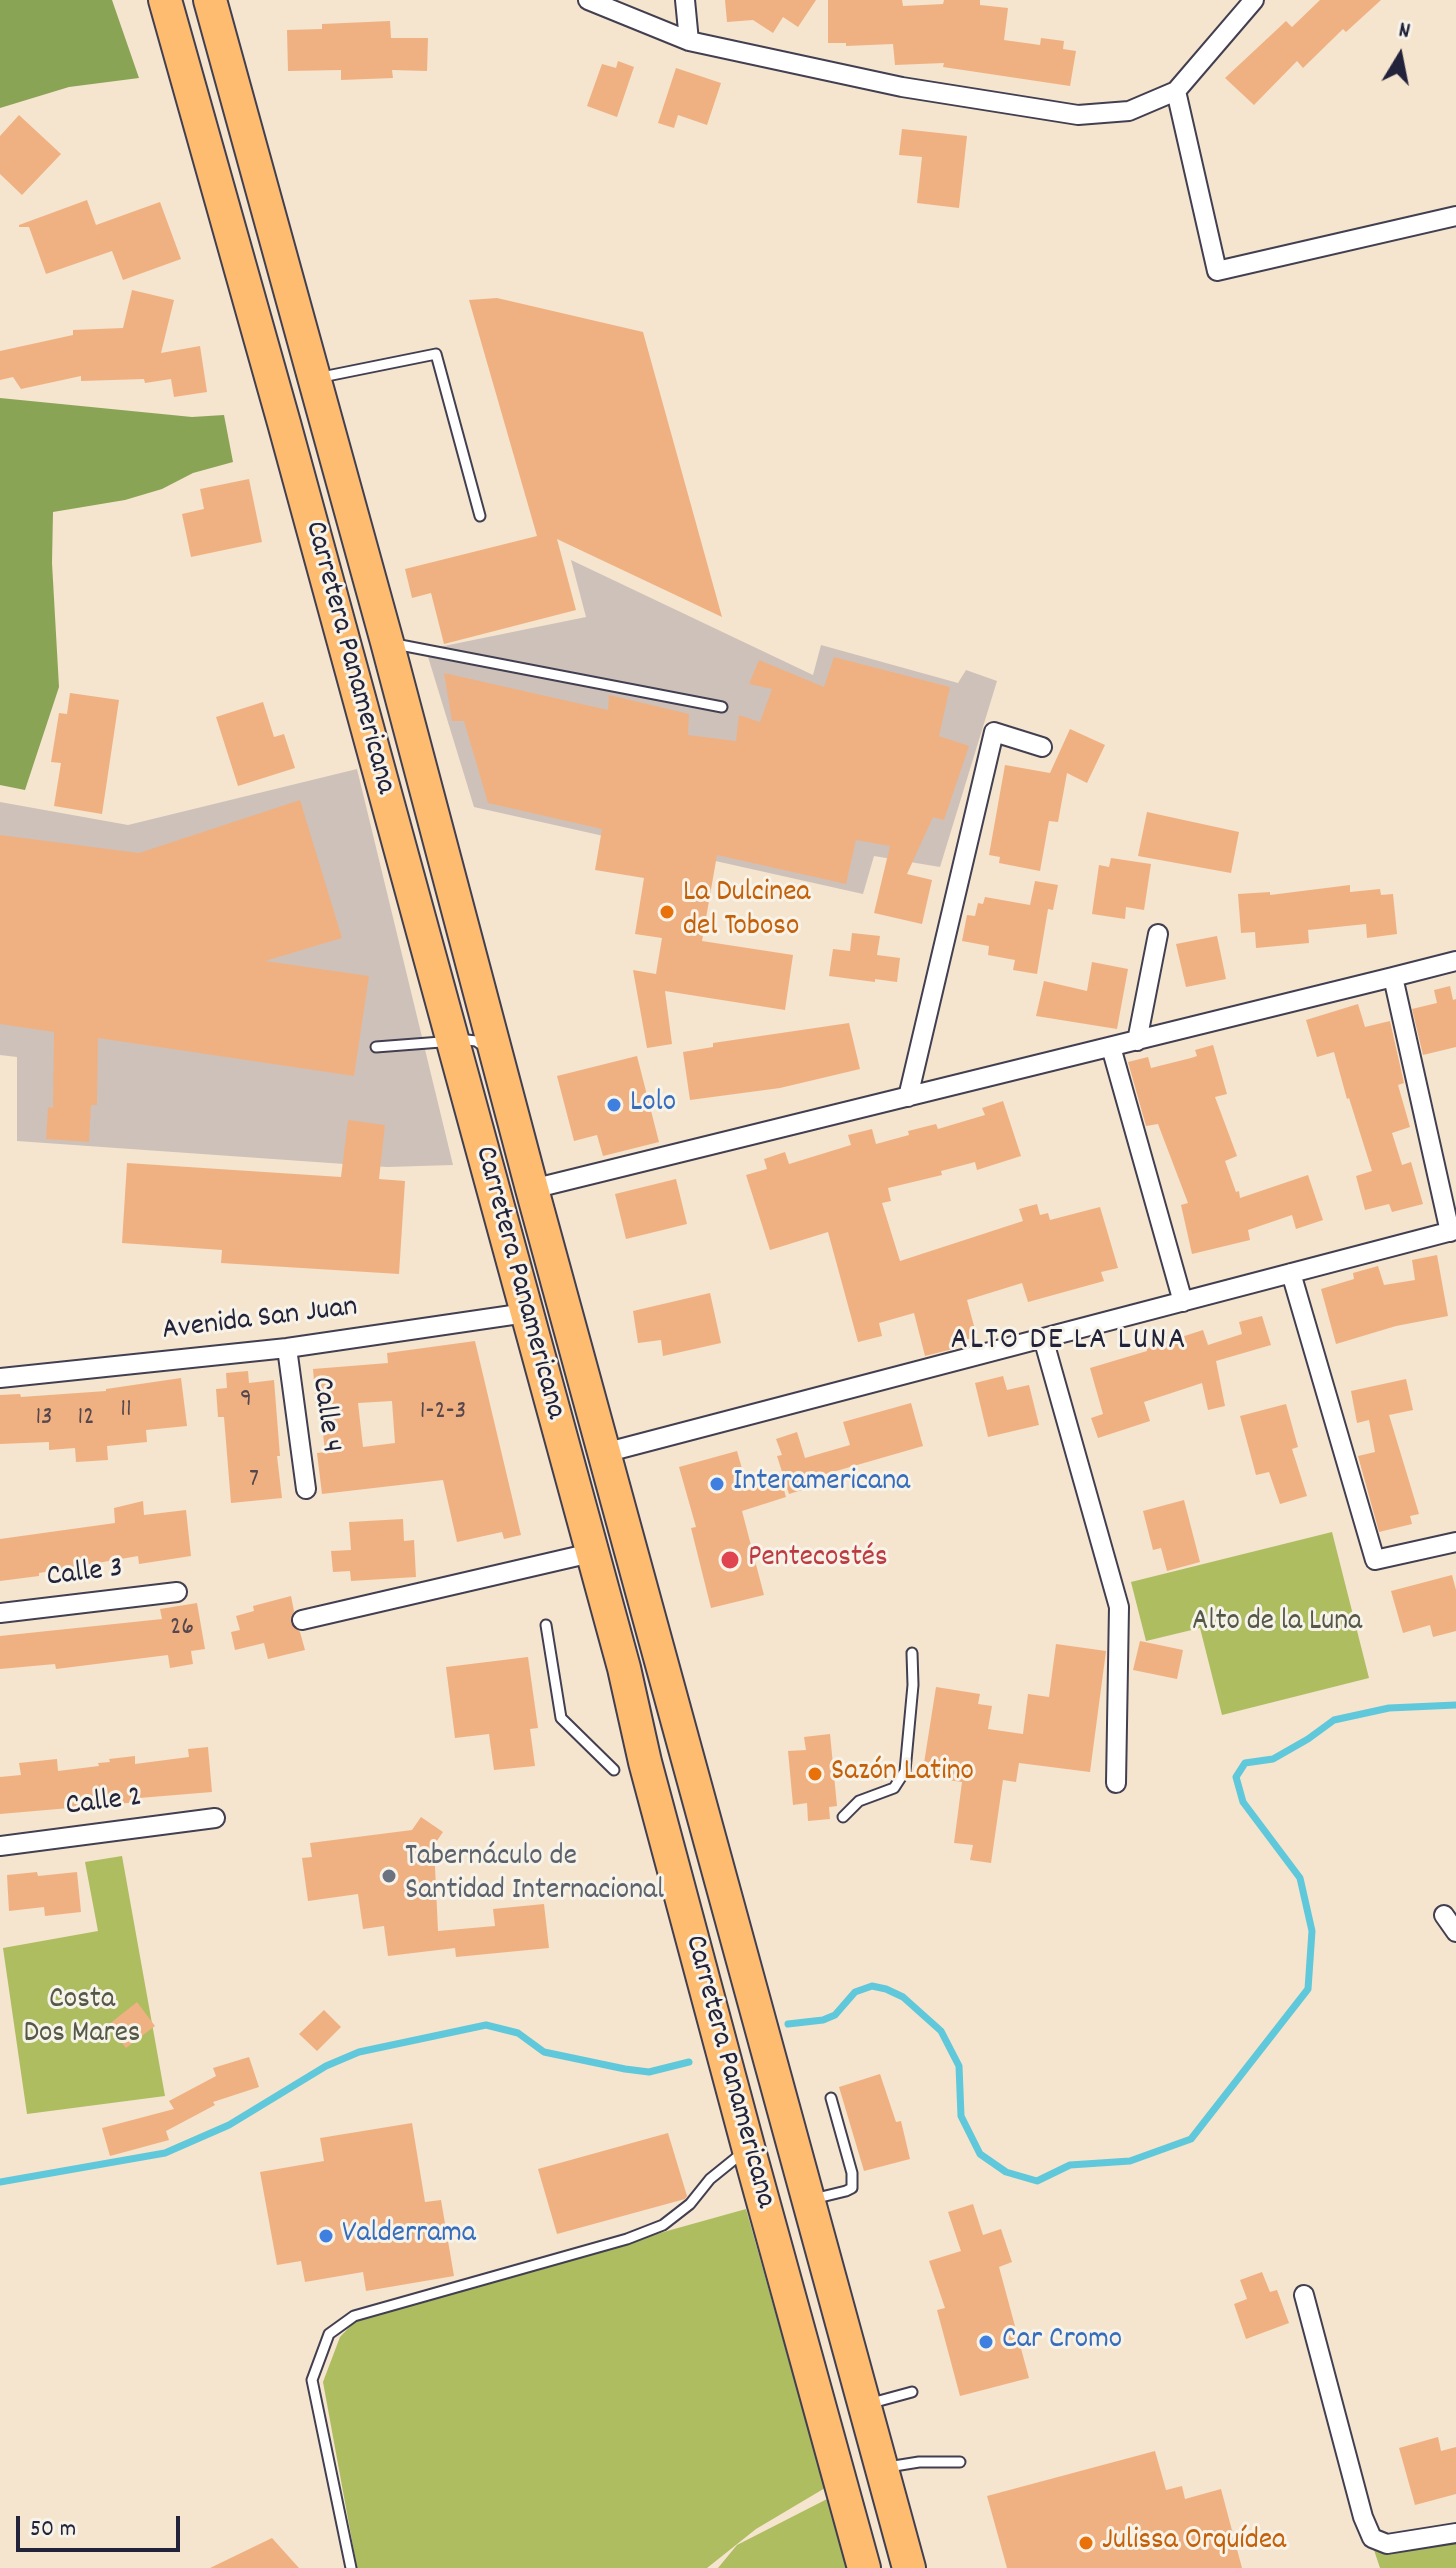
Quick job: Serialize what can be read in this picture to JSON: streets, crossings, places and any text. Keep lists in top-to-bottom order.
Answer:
{
  "streets": {
    "highway": ["Carretera Panamericana"],
    "street": [
      "Avenida San Juan",
      "Calle 4",
      "Calle 3",
      "Calle 2"
    ]
  },
  "crossings": [
    ["Carretera Panamericana", "Avenida San Juan"],
    ["Avenida San Juan", "Calle 4"]
  ],
  "districts": ["ALTO DE LA LUNA"],
  "parks": ["Alto de la Luna", "Costa Dos Mares"],
  "places": [
    "La Dulcinea del Toboso",
    "Lolo",
    "Interamericana",
    "Pentecostés",
    "Sazón Latino",
    "Tabernáculo de Santidad Internacional",
    "Valderrama",
    "Car Cromo",
    "Julissa Orquídea"
  ],
  "house_numbers": [
    "9",
    "11",
    "1-2-3",
    "13",
    "12",
    "7",
    "26"
  ],
  "scale_bar": "50 m",
  "north": "top"
}
